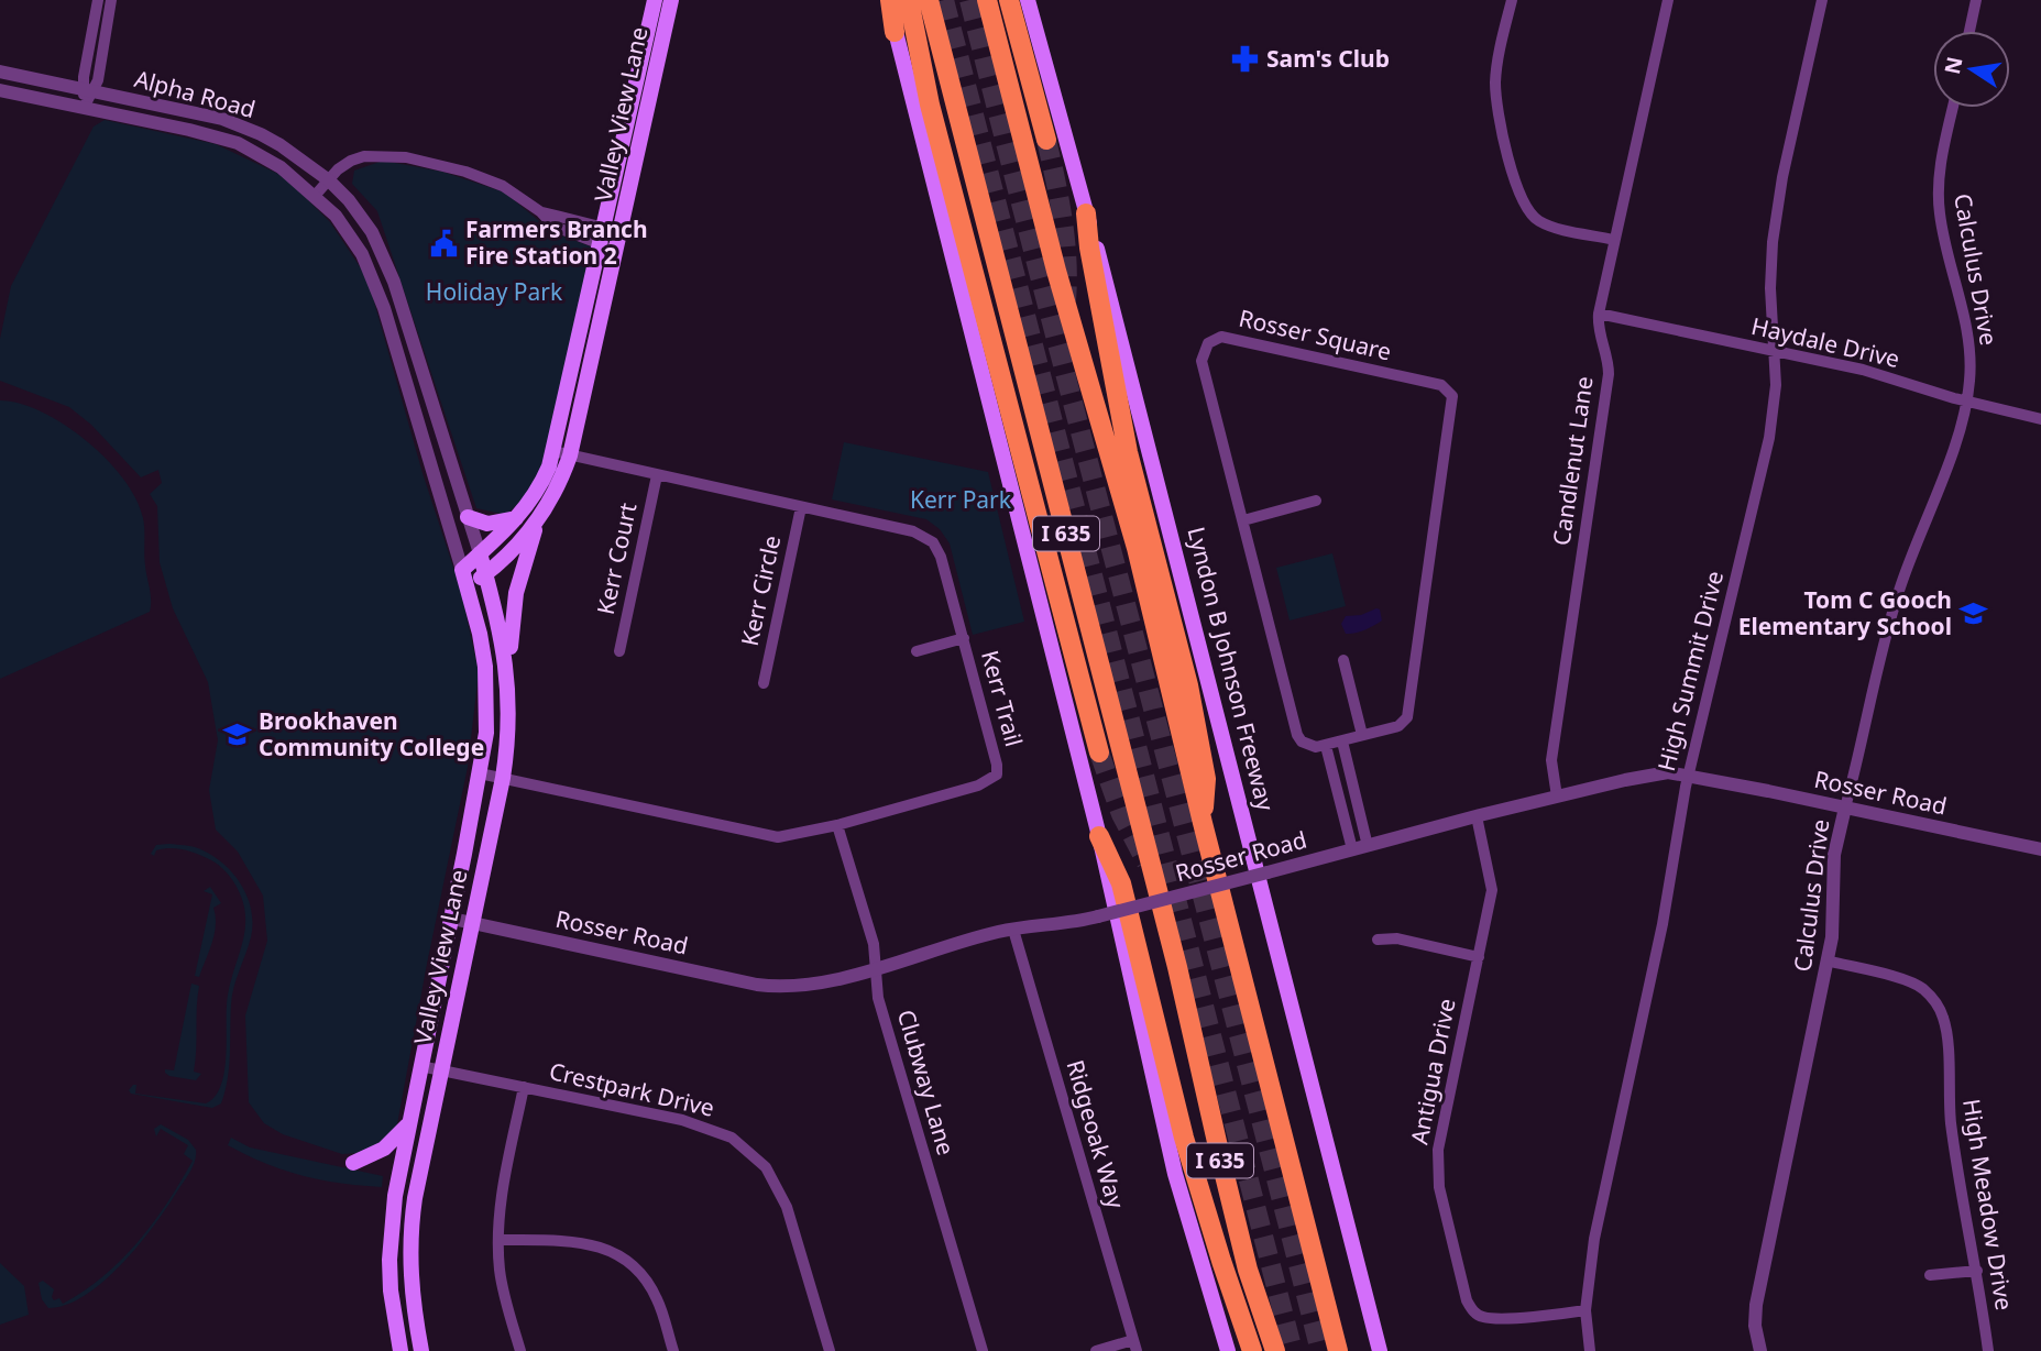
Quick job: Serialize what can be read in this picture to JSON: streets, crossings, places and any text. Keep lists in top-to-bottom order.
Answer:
{
  "streets": {
    "highway": ["I 635"],
    "main road": ["Valley View Lane", "Lyndon B Johnson Freeway"],
    "street": [
      "Alpha Road",
      "Calculus Drive",
      "Rosser Square",
      "Haydale Drive",
      "Candlenut Lane",
      "Kerr Court",
      "Kerr Circle",
      "High Summit Drive",
      "Kerr Trail",
      "Rosser Road",
      "Antigua Drive",
      "Clubway Lane",
      "Crestpark Drive",
      "Ridgeoak Way",
      "High Meadow Drive"
    ]
  },
  "crossings": [
    ["Alpha Road", "Valley View Lane"],
    ["Valley View Lane", "Kerr Trail"],
    ["Valley View Lane", "Rosser Road"],
    ["Valley View Lane", "Crestpark Drive"],
    ["Calculus Drive", "Haydale Drive"],
    ["Calculus Drive", "Rosser Road"],
    ["Calculus Drive", "High Meadow Drive"],
    ["Haydale Drive", "Candlenut Lane"],
    ["Haydale Drive", "High Summit Drive"],
    ["Candlenut Lane", "Rosser Road"],
    ["Kerr Court", "Kerr Trail"],
    ["Kerr Circle", "Kerr Trail"],
    ["High Summit Drive", "Rosser Road"],
    ["High Summit Drive", "Antigua Drive"],
    ["Kerr Trail", "Clubway Lane"],
    ["Rosser Road", "Antigua Drive"],
    ["Rosser Road", "Clubway Lane"],
    ["Rosser Road", "Ridgeoak Way"]
  ],
  "parks": ["Holiday Park", "Kerr Park"],
  "places": {
    "pharmacy": ["Sam's Club"],
    "public building": ["Farmers Branch Fire Station 2"],
    "school or university": ["Tom C Gooch Elementary School", "Brookhaven Community College"]
  },
  "north": "left"
}
